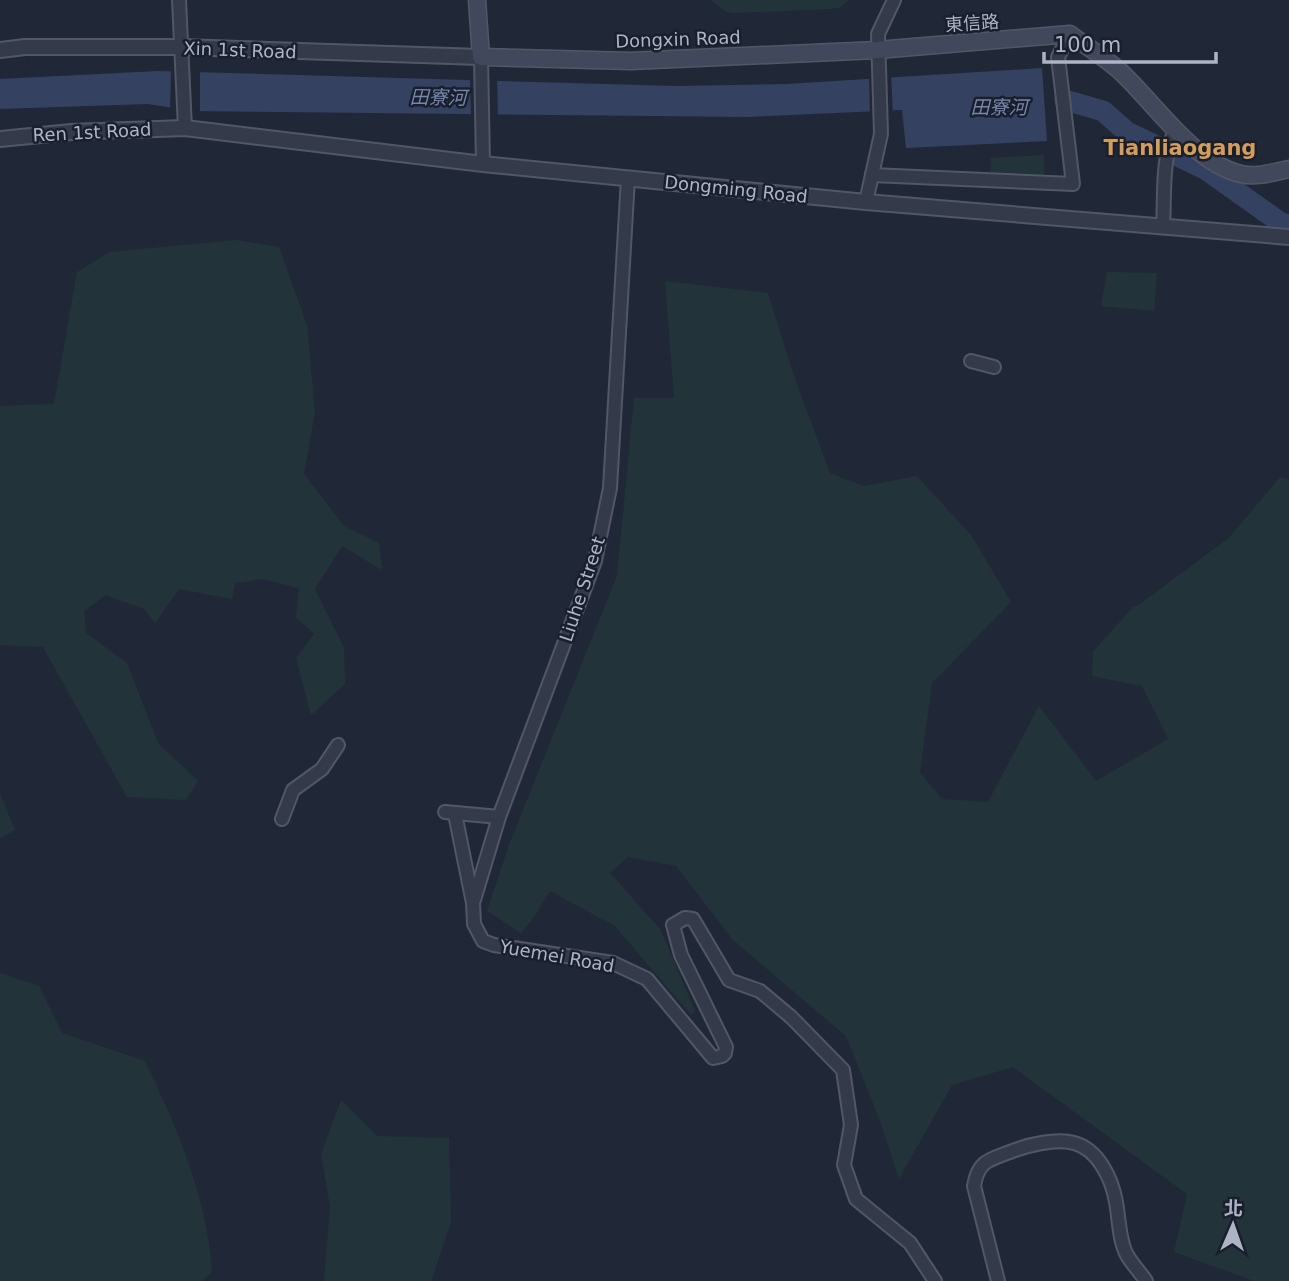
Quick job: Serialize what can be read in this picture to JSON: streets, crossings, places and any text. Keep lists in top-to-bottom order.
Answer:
{
  "streets": {
    "main road": ["東信路", "Dongxin Road"],
    "street": [
      "Xin 1st Road",
      "Ren 1st Road",
      "Dongming Road",
      "Liuhe Street",
      "Yuemei Road"
    ]
  },
  "crossings": [
    ["東信路", "Dongxin Road"],
    ["Dongxin Road", "Xin 1st Road"],
    ["Ren 1st Road", "Dongming Road"],
    ["Dongming Road", "Liuhe Street"],
    ["Liuhe Street", "Yuemei Road"]
  ],
  "districts": ["Tianliaogang"],
  "water": ["田寮河"],
  "scale_bar": "100 m",
  "north": "top"
}
